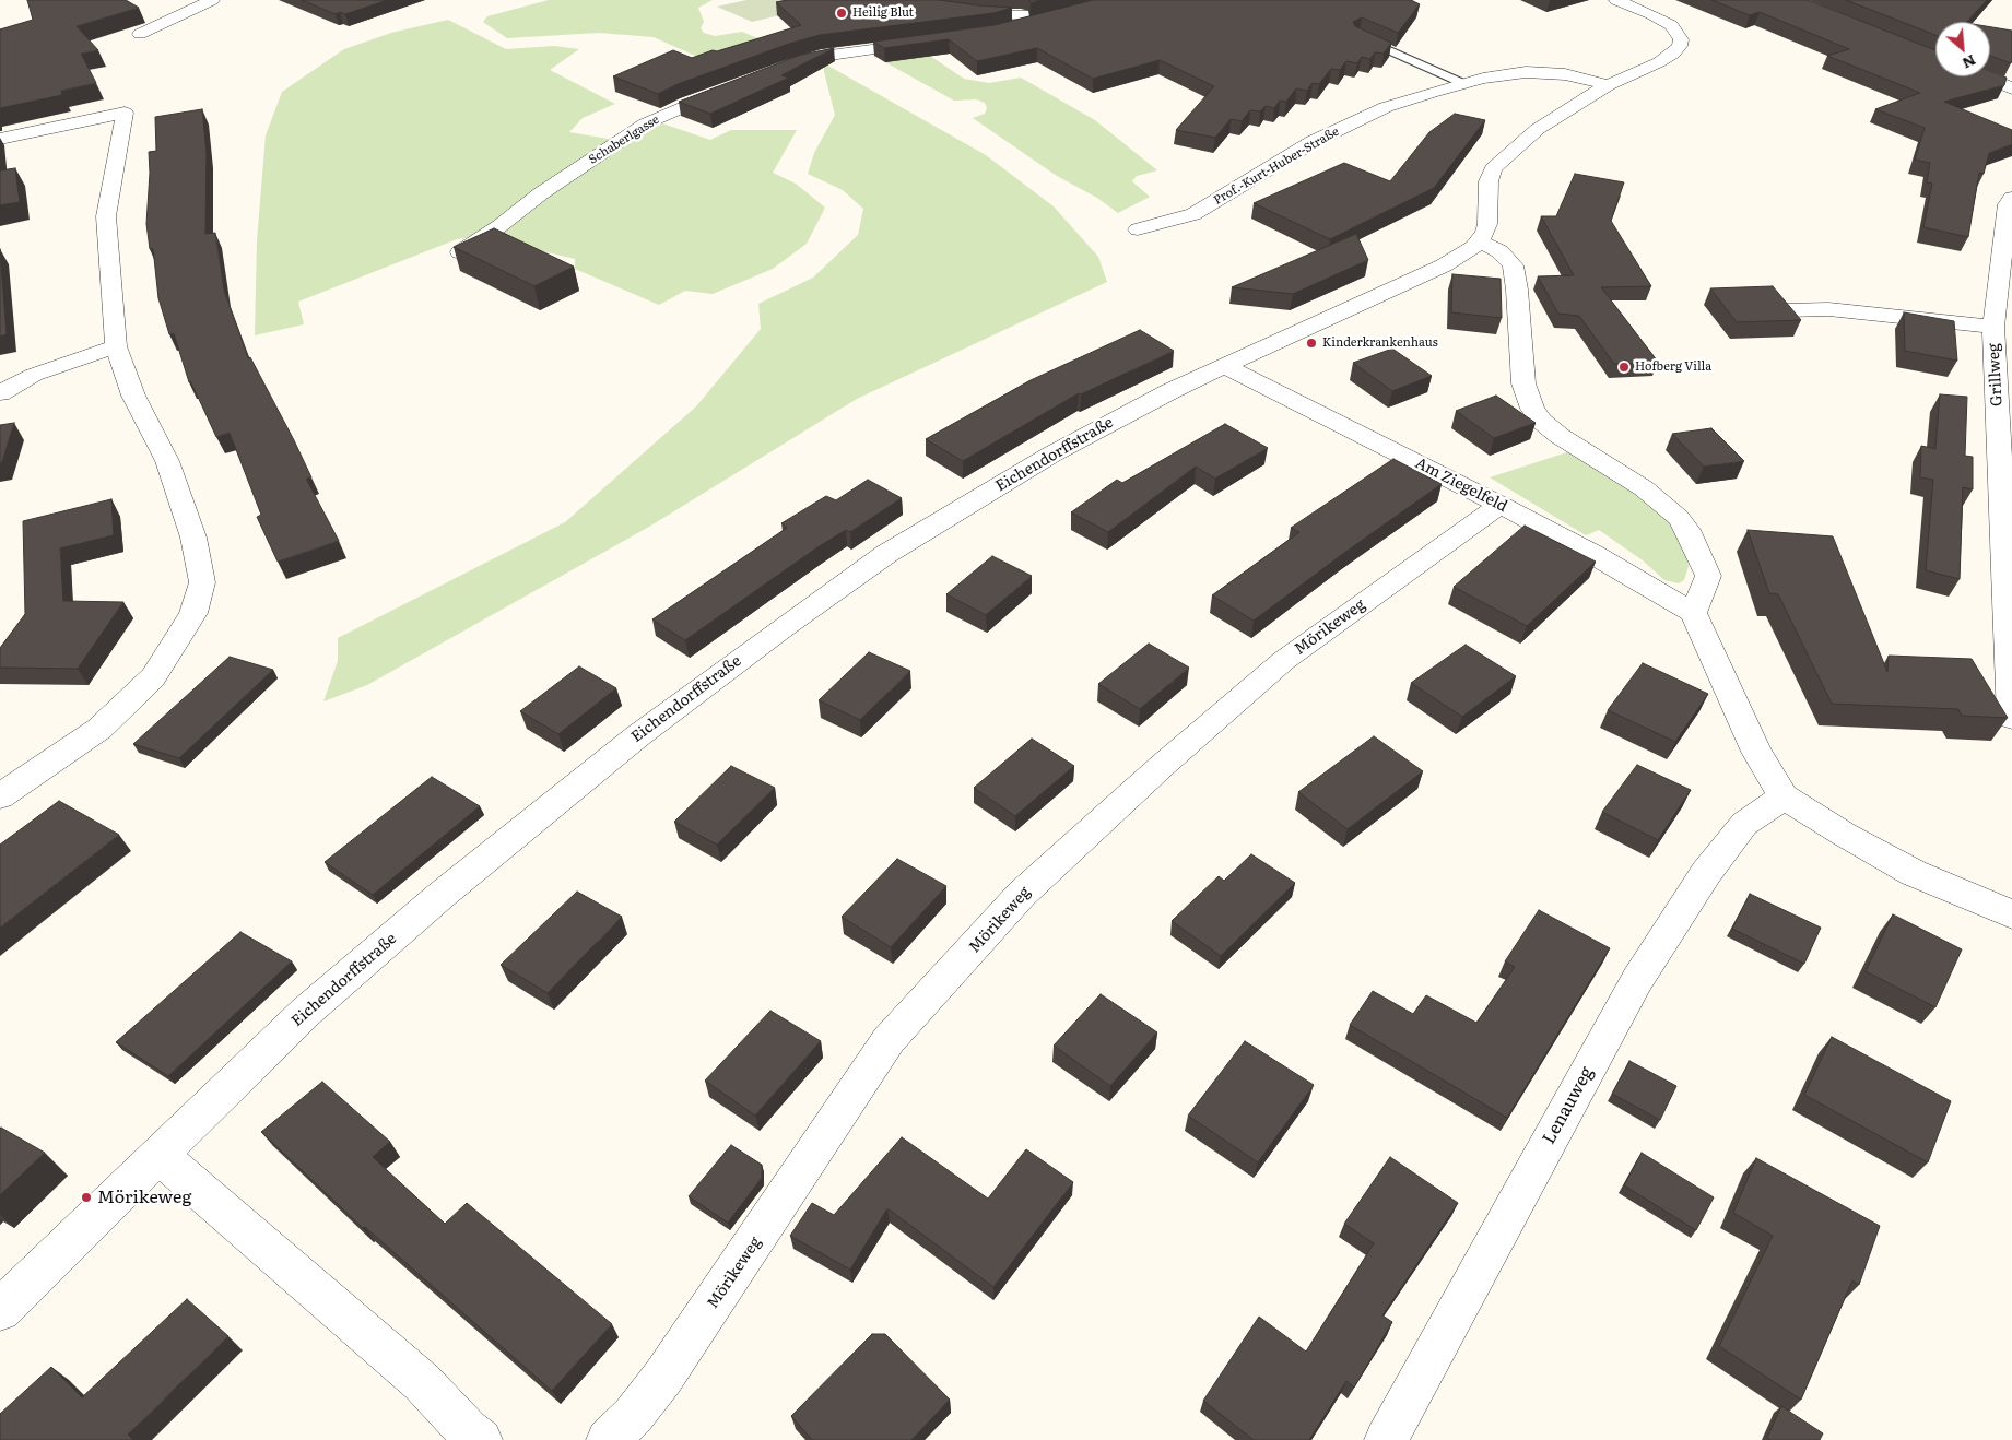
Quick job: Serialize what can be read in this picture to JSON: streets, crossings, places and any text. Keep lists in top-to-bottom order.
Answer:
{
  "streets": {
    "street": [
      "Schaberlgasse",
      "Prof.-Kurt-Huber-Straße",
      "Grillweg",
      "Eichendorffstraße",
      "Am Ziegelfeld",
      "Mörikeweg",
      "Lenauweg"
    ]
  },
  "crossings": [
    ["Eichendorffstraße", "Am Ziegelfeld"],
    ["Am Ziegelfeld", "Mörikeweg"]
  ],
  "places": [
    "Heilig Blut",
    "Kinderkrankenhaus",
    "Hofberg Villa",
    "Mörikeweg"
  ],
  "north": "bottom right"
}
